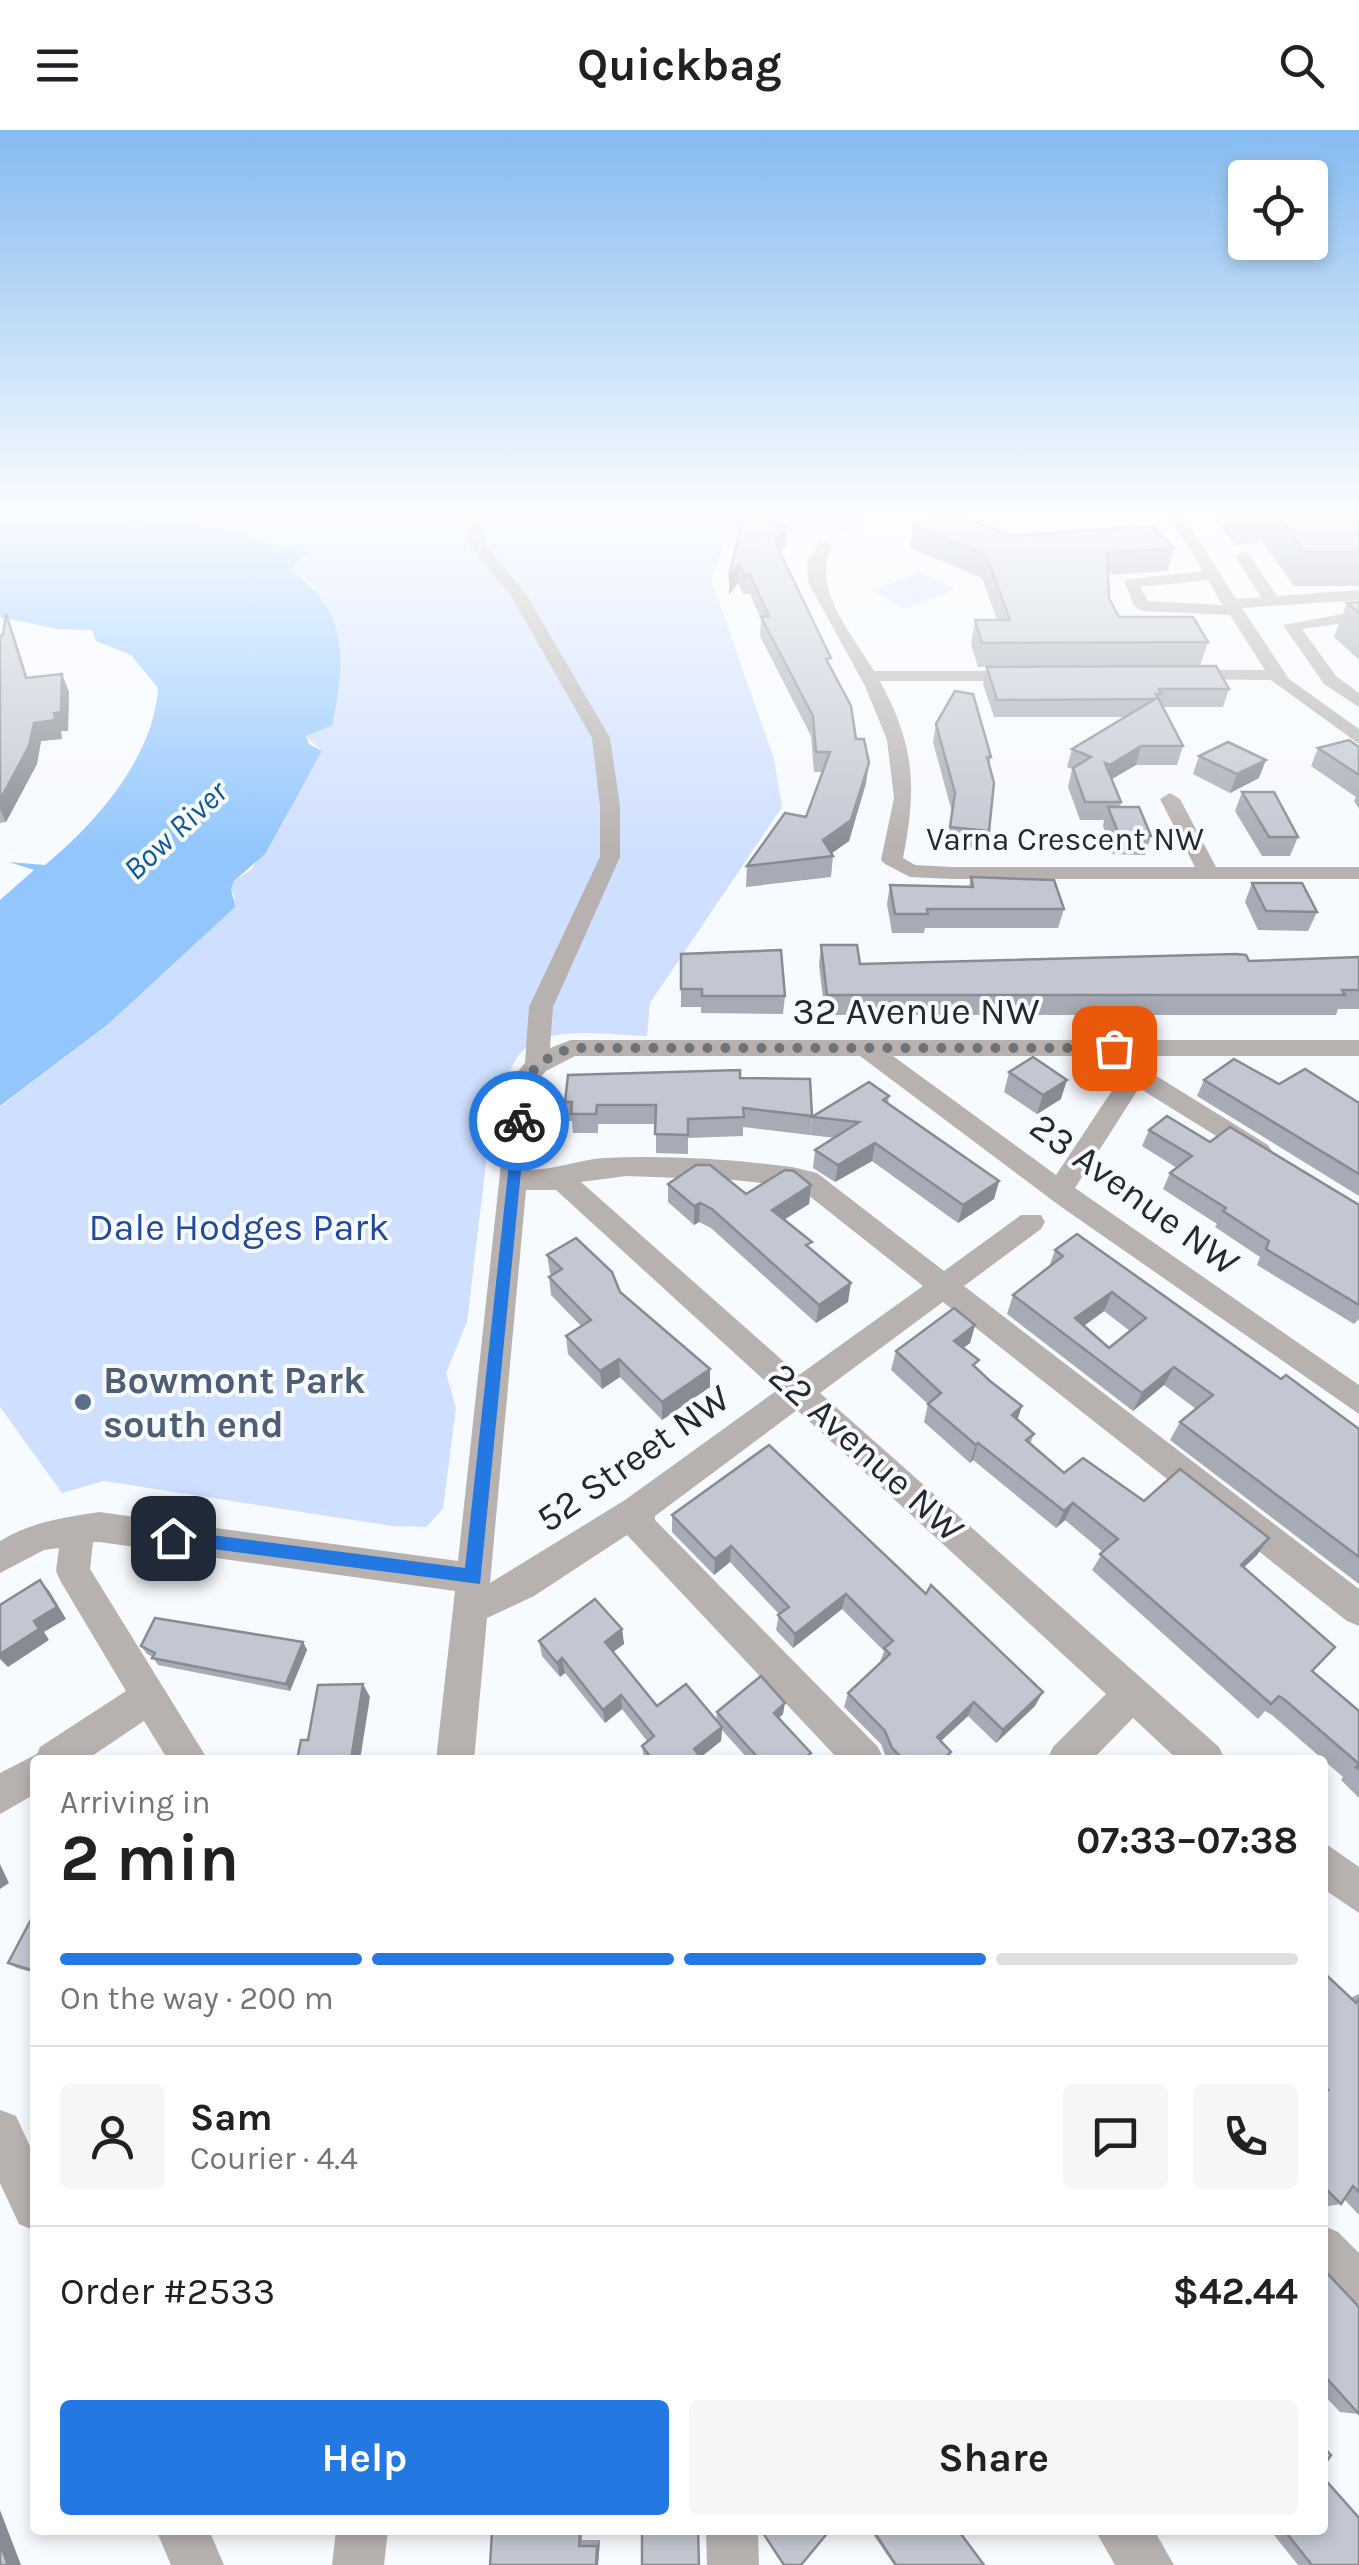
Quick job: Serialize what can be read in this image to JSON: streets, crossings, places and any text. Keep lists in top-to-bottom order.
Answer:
{
  "streets": {
    "street": [
      "Varna Crescent NW",
      "32 Avenue NW",
      "23 Avenue NW",
      "22 Avenue NW",
      "52 Street NW"
    ]
  },
  "crossings": [
    ["32 Avenue NW", "23 Avenue NW"],
    ["22 Avenue NW", "52 Street NW"]
  ],
  "water": ["Bow River"],
  "parks": ["Dale Hodges Park"],
  "places": ["Bowmont Park south end"],
  "page": {
    "header": "Quickbag",
    "heading": ["2 min", "Arriving in", "07:33–07:38"],
    "panel": [
      "Sam",
      "Courier · 4.4",
      "Order #2533",
      "$42.44"
    ],
    "bar": "On the way · 200 m",
    "buttons": ["Help", "Share"]
  }
}
